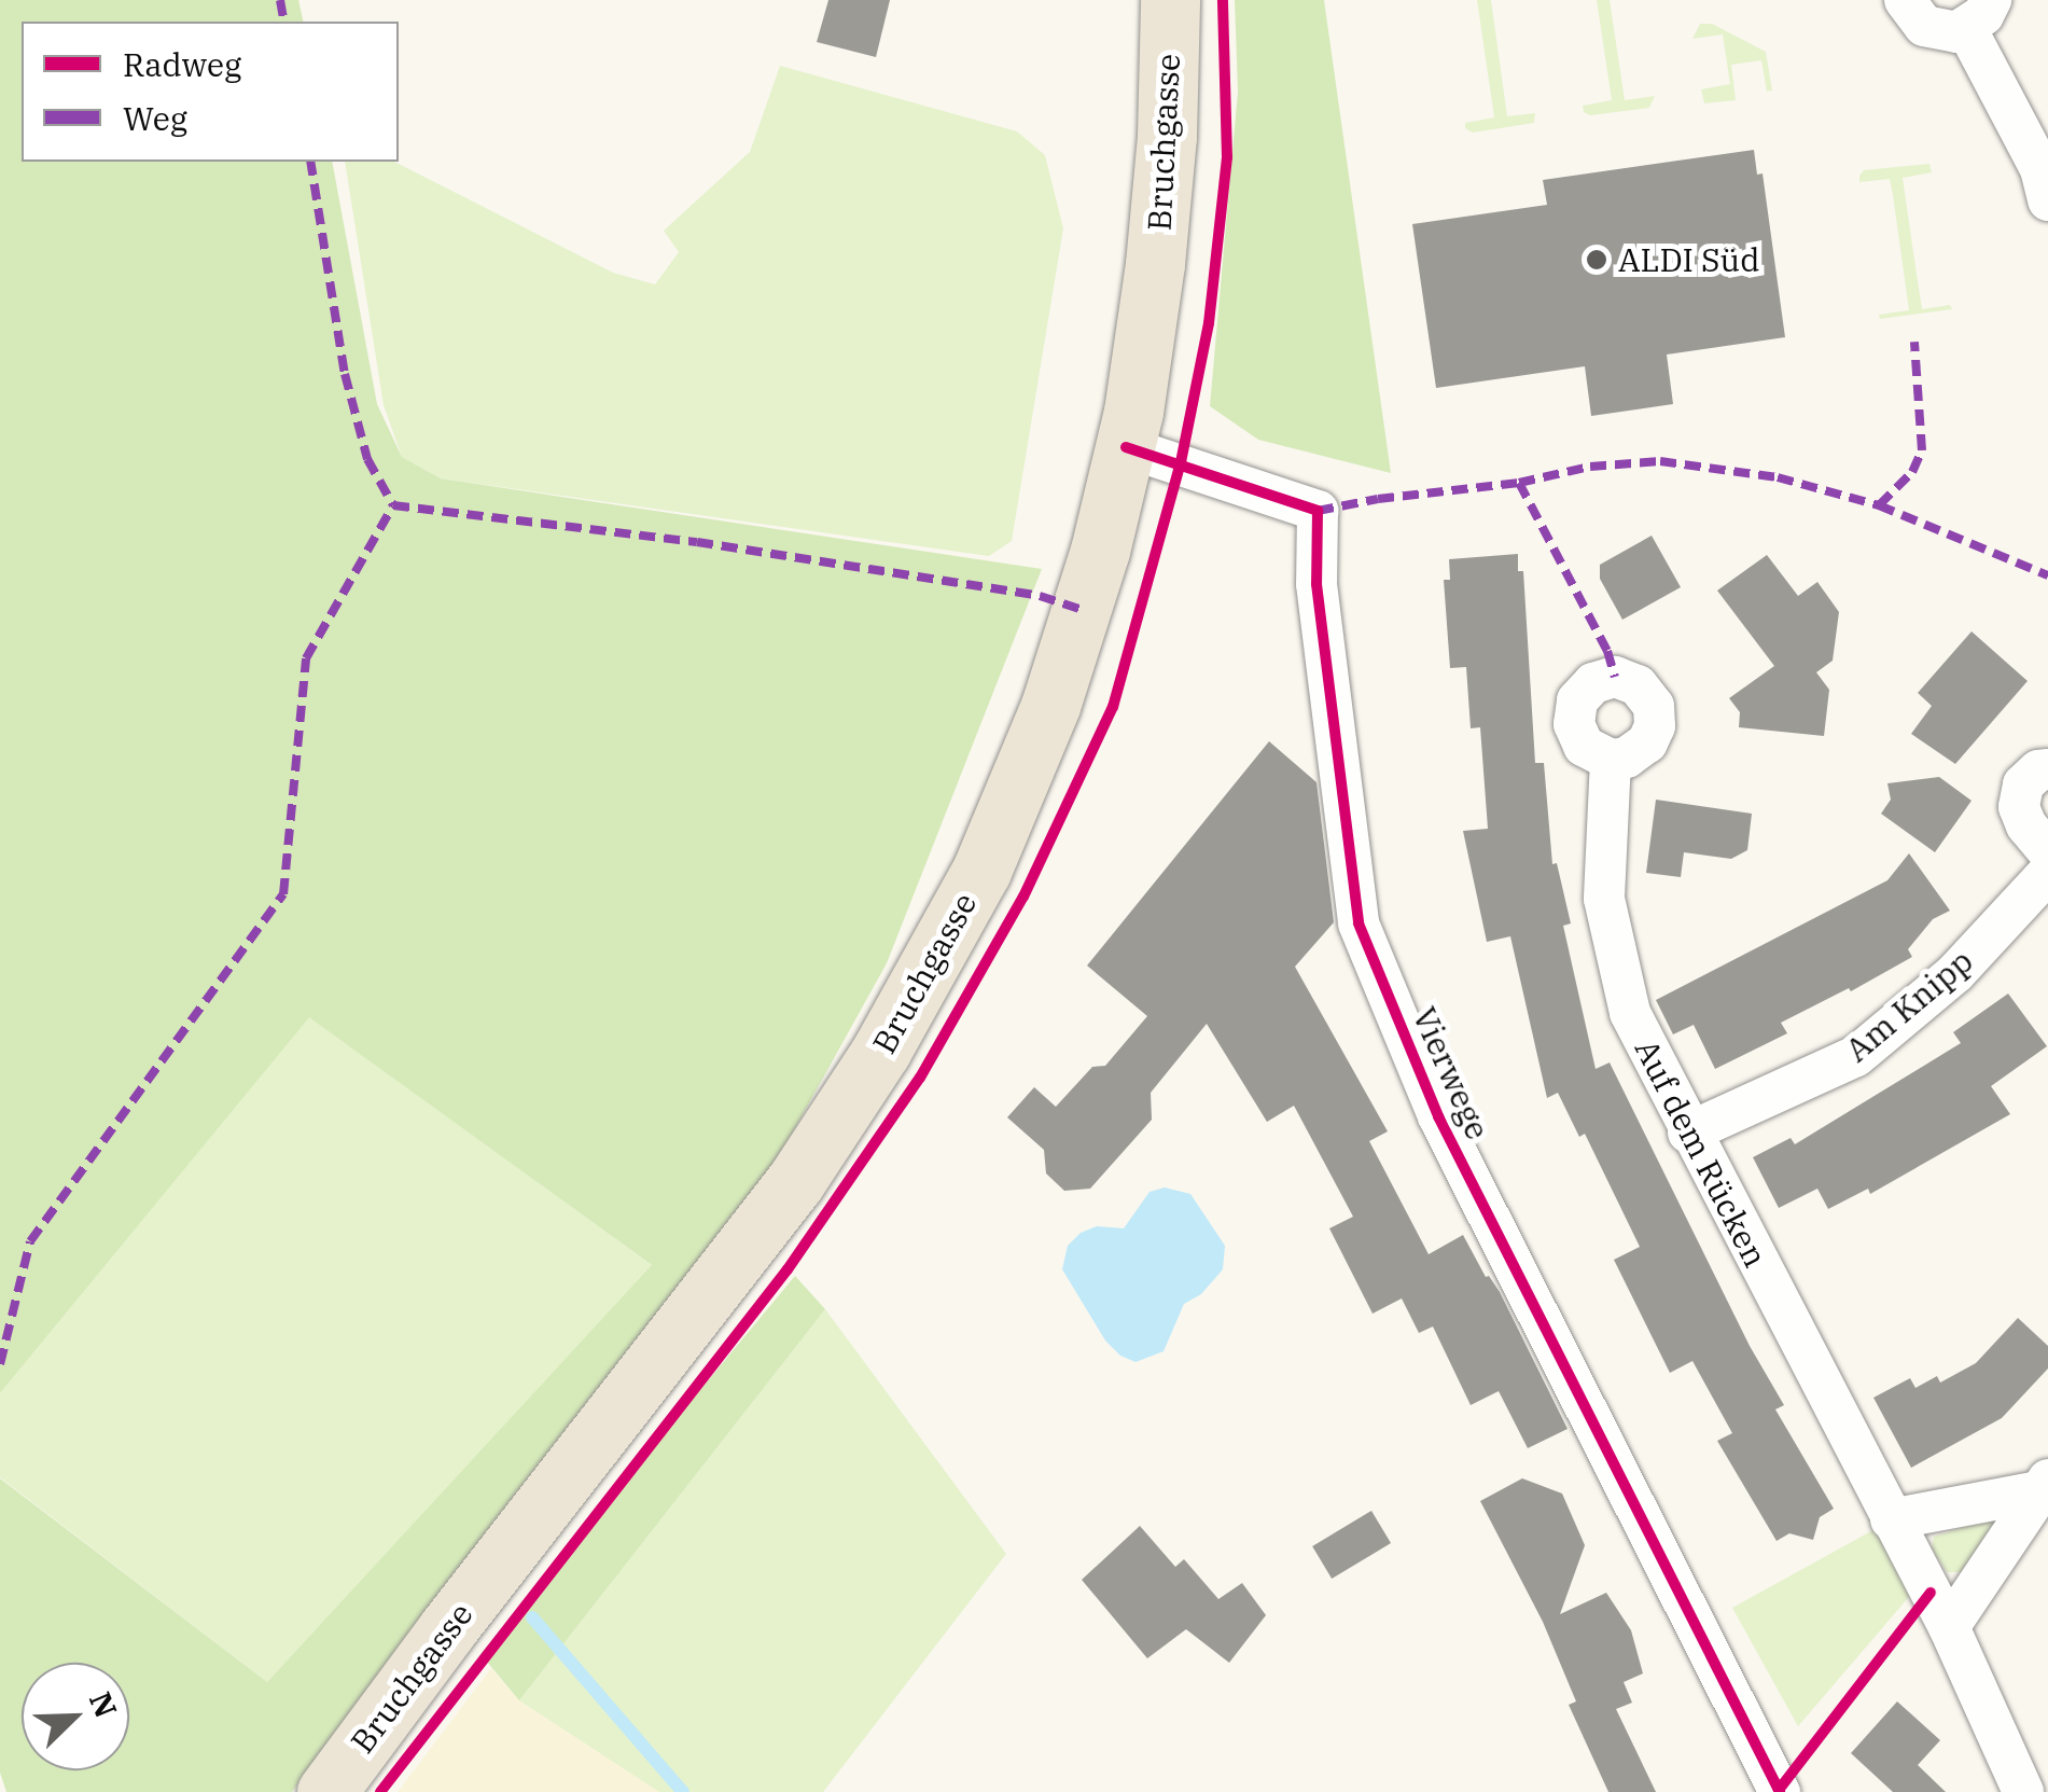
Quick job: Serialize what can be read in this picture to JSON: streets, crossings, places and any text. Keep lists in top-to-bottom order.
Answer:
{
  "streets": {
    "main road": ["Bruchgasse"],
    "street": ["Am Knipp", "Vierwege", "Auf dem Rücken"]
  },
  "crossings": [
    ["Bruchgasse", "Vierwege"],
    ["Am Knipp", "Auf dem Rücken"]
  ],
  "places": ["ALDI Süd"],
  "legend": ["Radweg", "Weg"],
  "north": "top right"
}
